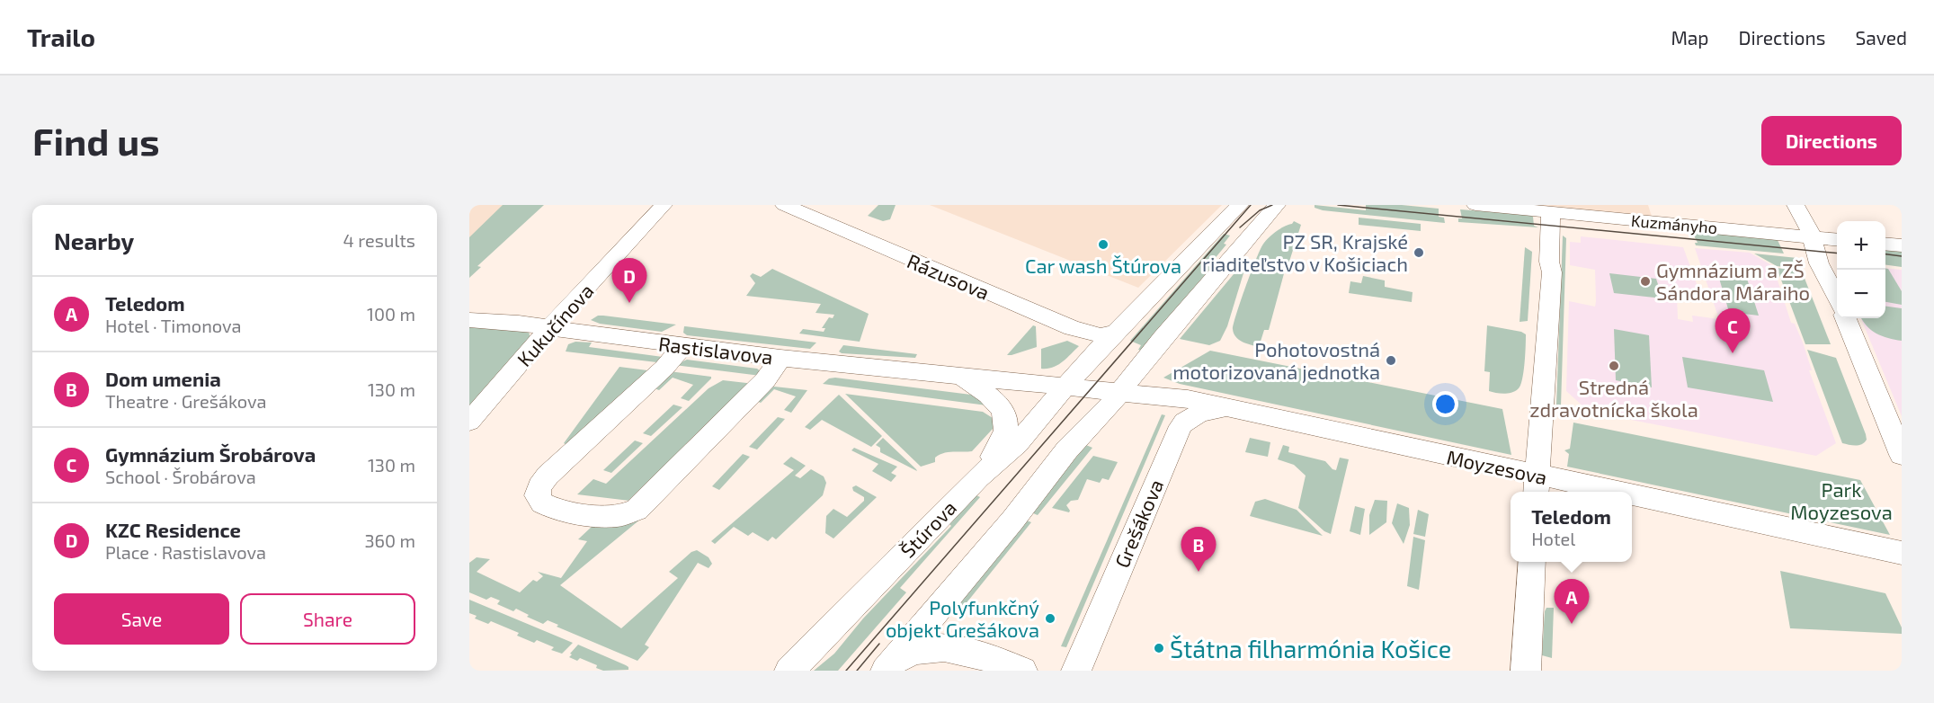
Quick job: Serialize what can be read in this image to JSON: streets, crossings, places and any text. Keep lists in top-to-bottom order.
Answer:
{
  "streets": {
    "street": [
      "Kuzmányho",
      "Rázusova",
      "Kukučínova",
      "Rastislavova",
      "Moyzesova",
      "Grešákova",
      "Štúrova"
    ]
  },
  "crossings": [
    ["Rázusova", "Štúrova"],
    ["Kukučínova", "Rastislavova"],
    ["Rastislavova", "Štúrova"],
    ["Moyzesova", "Grešákova"]
  ],
  "parks": ["Park Moyzesova"],
  "places": [
    "Car wash Štúrova",
    "PZ SR, Krajské riaditeľstvo v Košiciach",
    "Gymnázium a ZŠ Sándora Máraiho",
    "Pohotovostná motorizovaná jednotka",
    "Stredná zdravotnícka škola",
    "Polyfunkčný objekt Grešákova",
    "Štátna filharmónia Košice"
  ],
  "page": {
    "header": "Trailo",
    "nav": ["Map", "Directions", "Saved"],
    "buttons": [
      "Directions",
      ["Save", "Share"]
    ],
    "title": "Find us",
    "heading": ["Nearby", "4 results"],
    "map_buttons": ["+", "−"],
    "pins": [
      "D",
      "C",
      "B",
      "A"
    ],
    "list": [
      {
        "mark": "A",
        "name": "Teledom",
        "note": "Hotel · Timonova",
        "value": "100 m"
      },
      {
        "mark": "B",
        "name": "Dom umenia",
        "note": "Theatre · Grešákova",
        "value": "130 m"
      },
      {
        "mark": "C",
        "name": "Gymnázium Šrobárova",
        "note": "School · Šrobárova",
        "value": "130 m"
      },
      {
        "mark": "D",
        "name": "KZC Residence",
        "note": "Place · Rastislavova",
        "value": "360 m"
      }
    ],
    "popup": ["Teledom", "Hotel"]
  }
}
